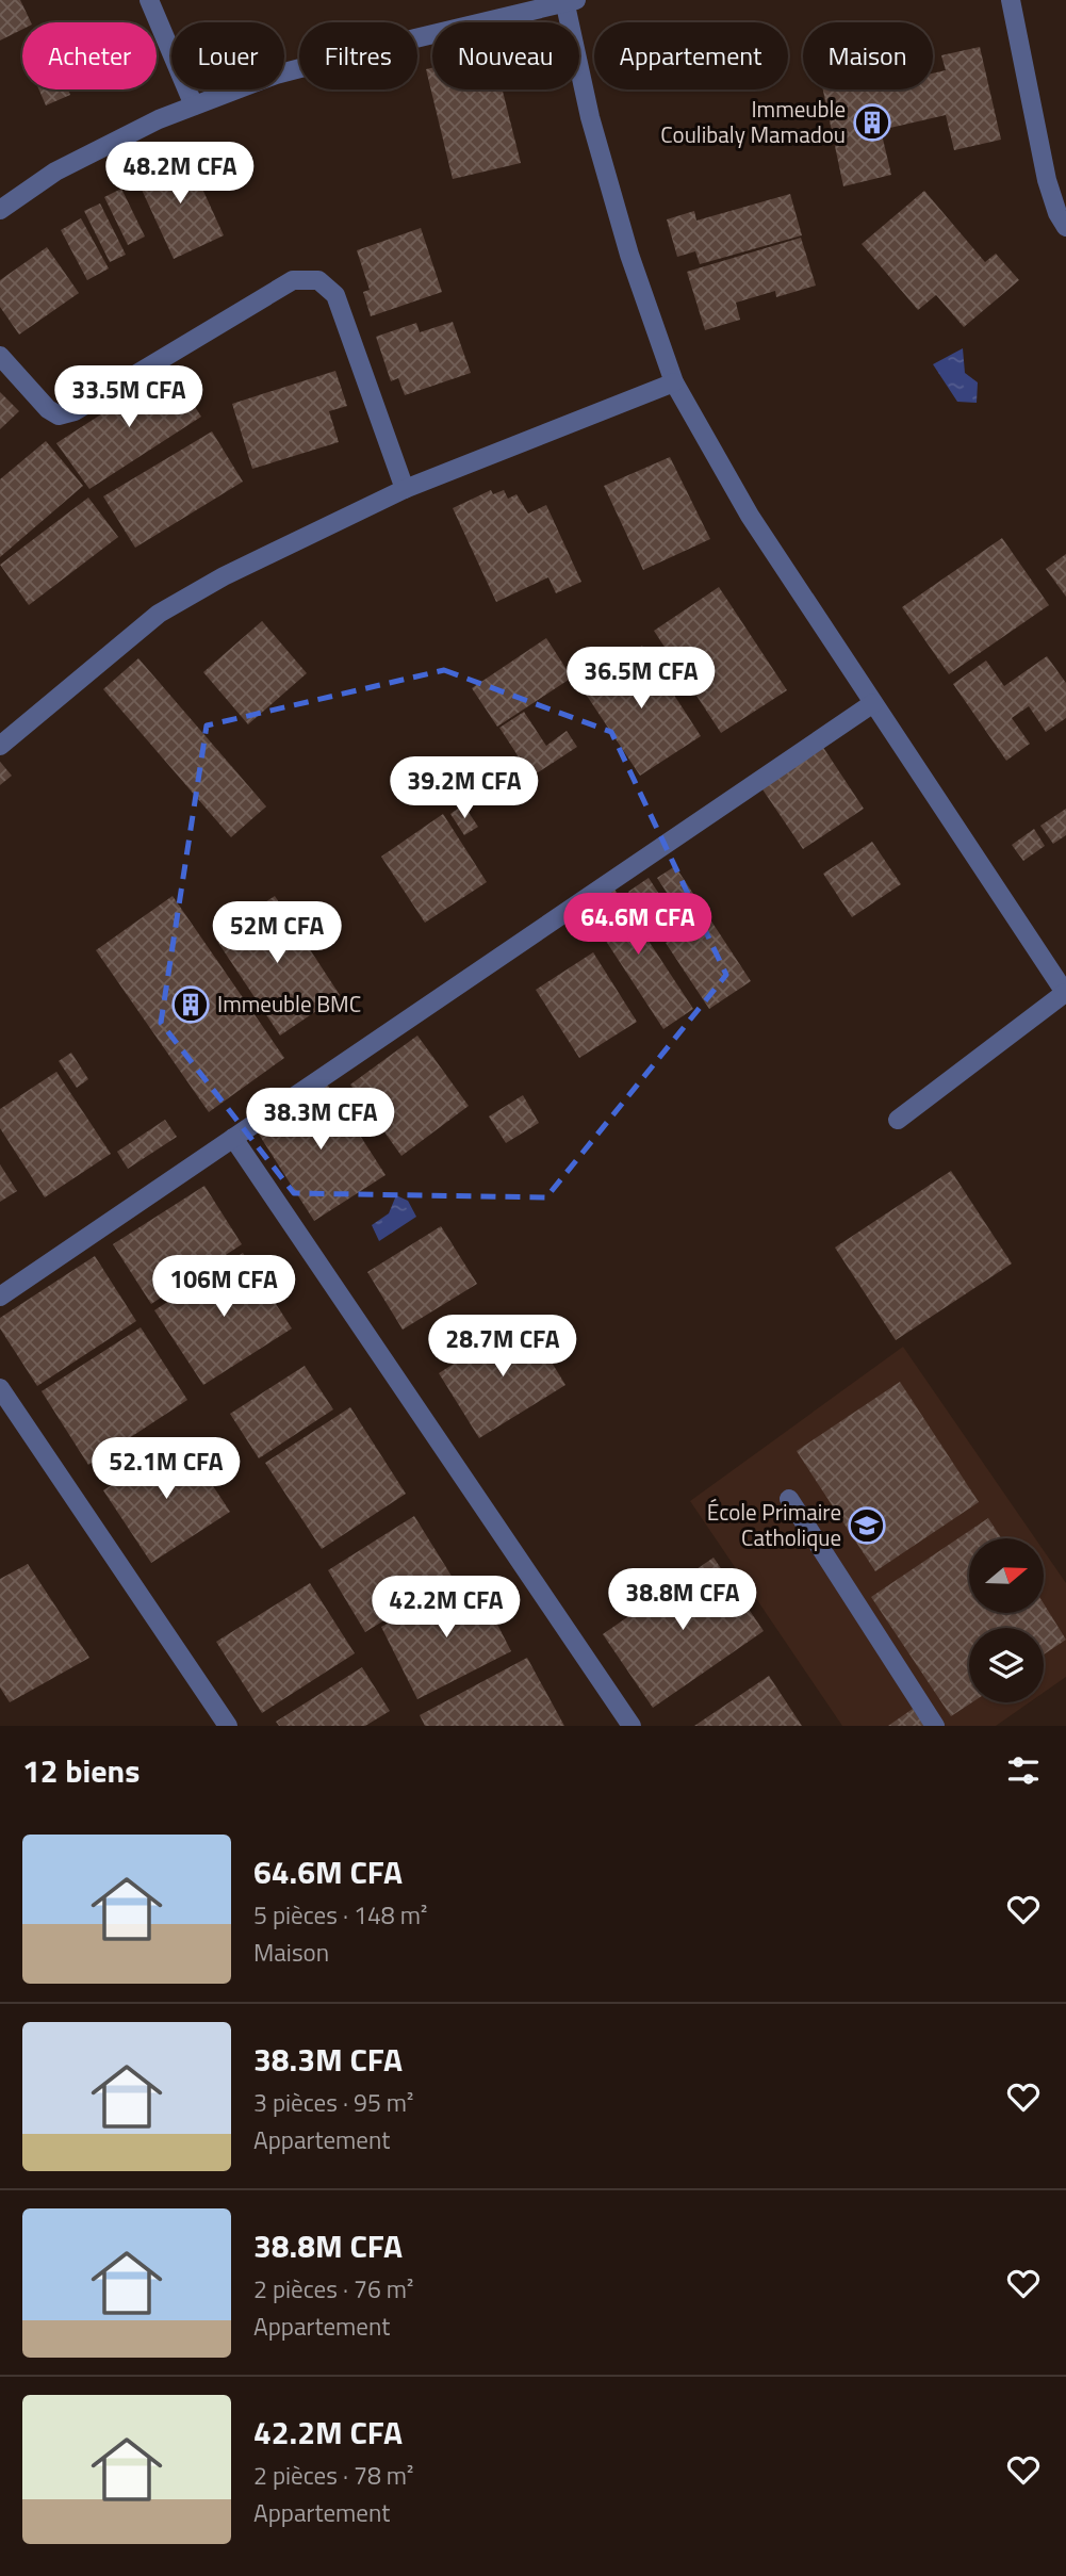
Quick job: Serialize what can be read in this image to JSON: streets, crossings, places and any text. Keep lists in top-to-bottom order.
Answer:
{
  "places": {
    "building": ["Immeuble Coulibaly Mamadou", "Immeuble BMC"],
    "school or university": ["École Primaire Catholique"]
  },
  "north": "right",
  "page": {
    "chip": [
      "Acheter",
      "Louer",
      "Filtres",
      "Nouveau",
      "Appartement",
      "Maison"
    ],
    "price": [
      "48.2M CFA",
      "33.5M CFA",
      "36.5M CFA",
      "39.2M CFA",
      "64.6M CFA",
      "52M CFA",
      "38.3M CFA",
      "106M CFA",
      "28.7M CFA",
      "52.1M CFA",
      "38.8M CFA",
      "42.2M CFA"
    ],
    "heading": "12 biens",
    "list": [
      {
        "name": "64.6M CFA",
        "note": "5 pièces · 148 m² · Maison"
      },
      {
        "name": "38.3M CFA",
        "note": "3 pièces · 95 m² · Appartement"
      },
      {
        "name": "38.8M CFA",
        "note": "2 pièces · 76 m² · Appartement"
      },
      {
        "name": "42.2M CFA",
        "note": "2 pièces · 78 m² · Appartement"
      }
    ]
  }
}
